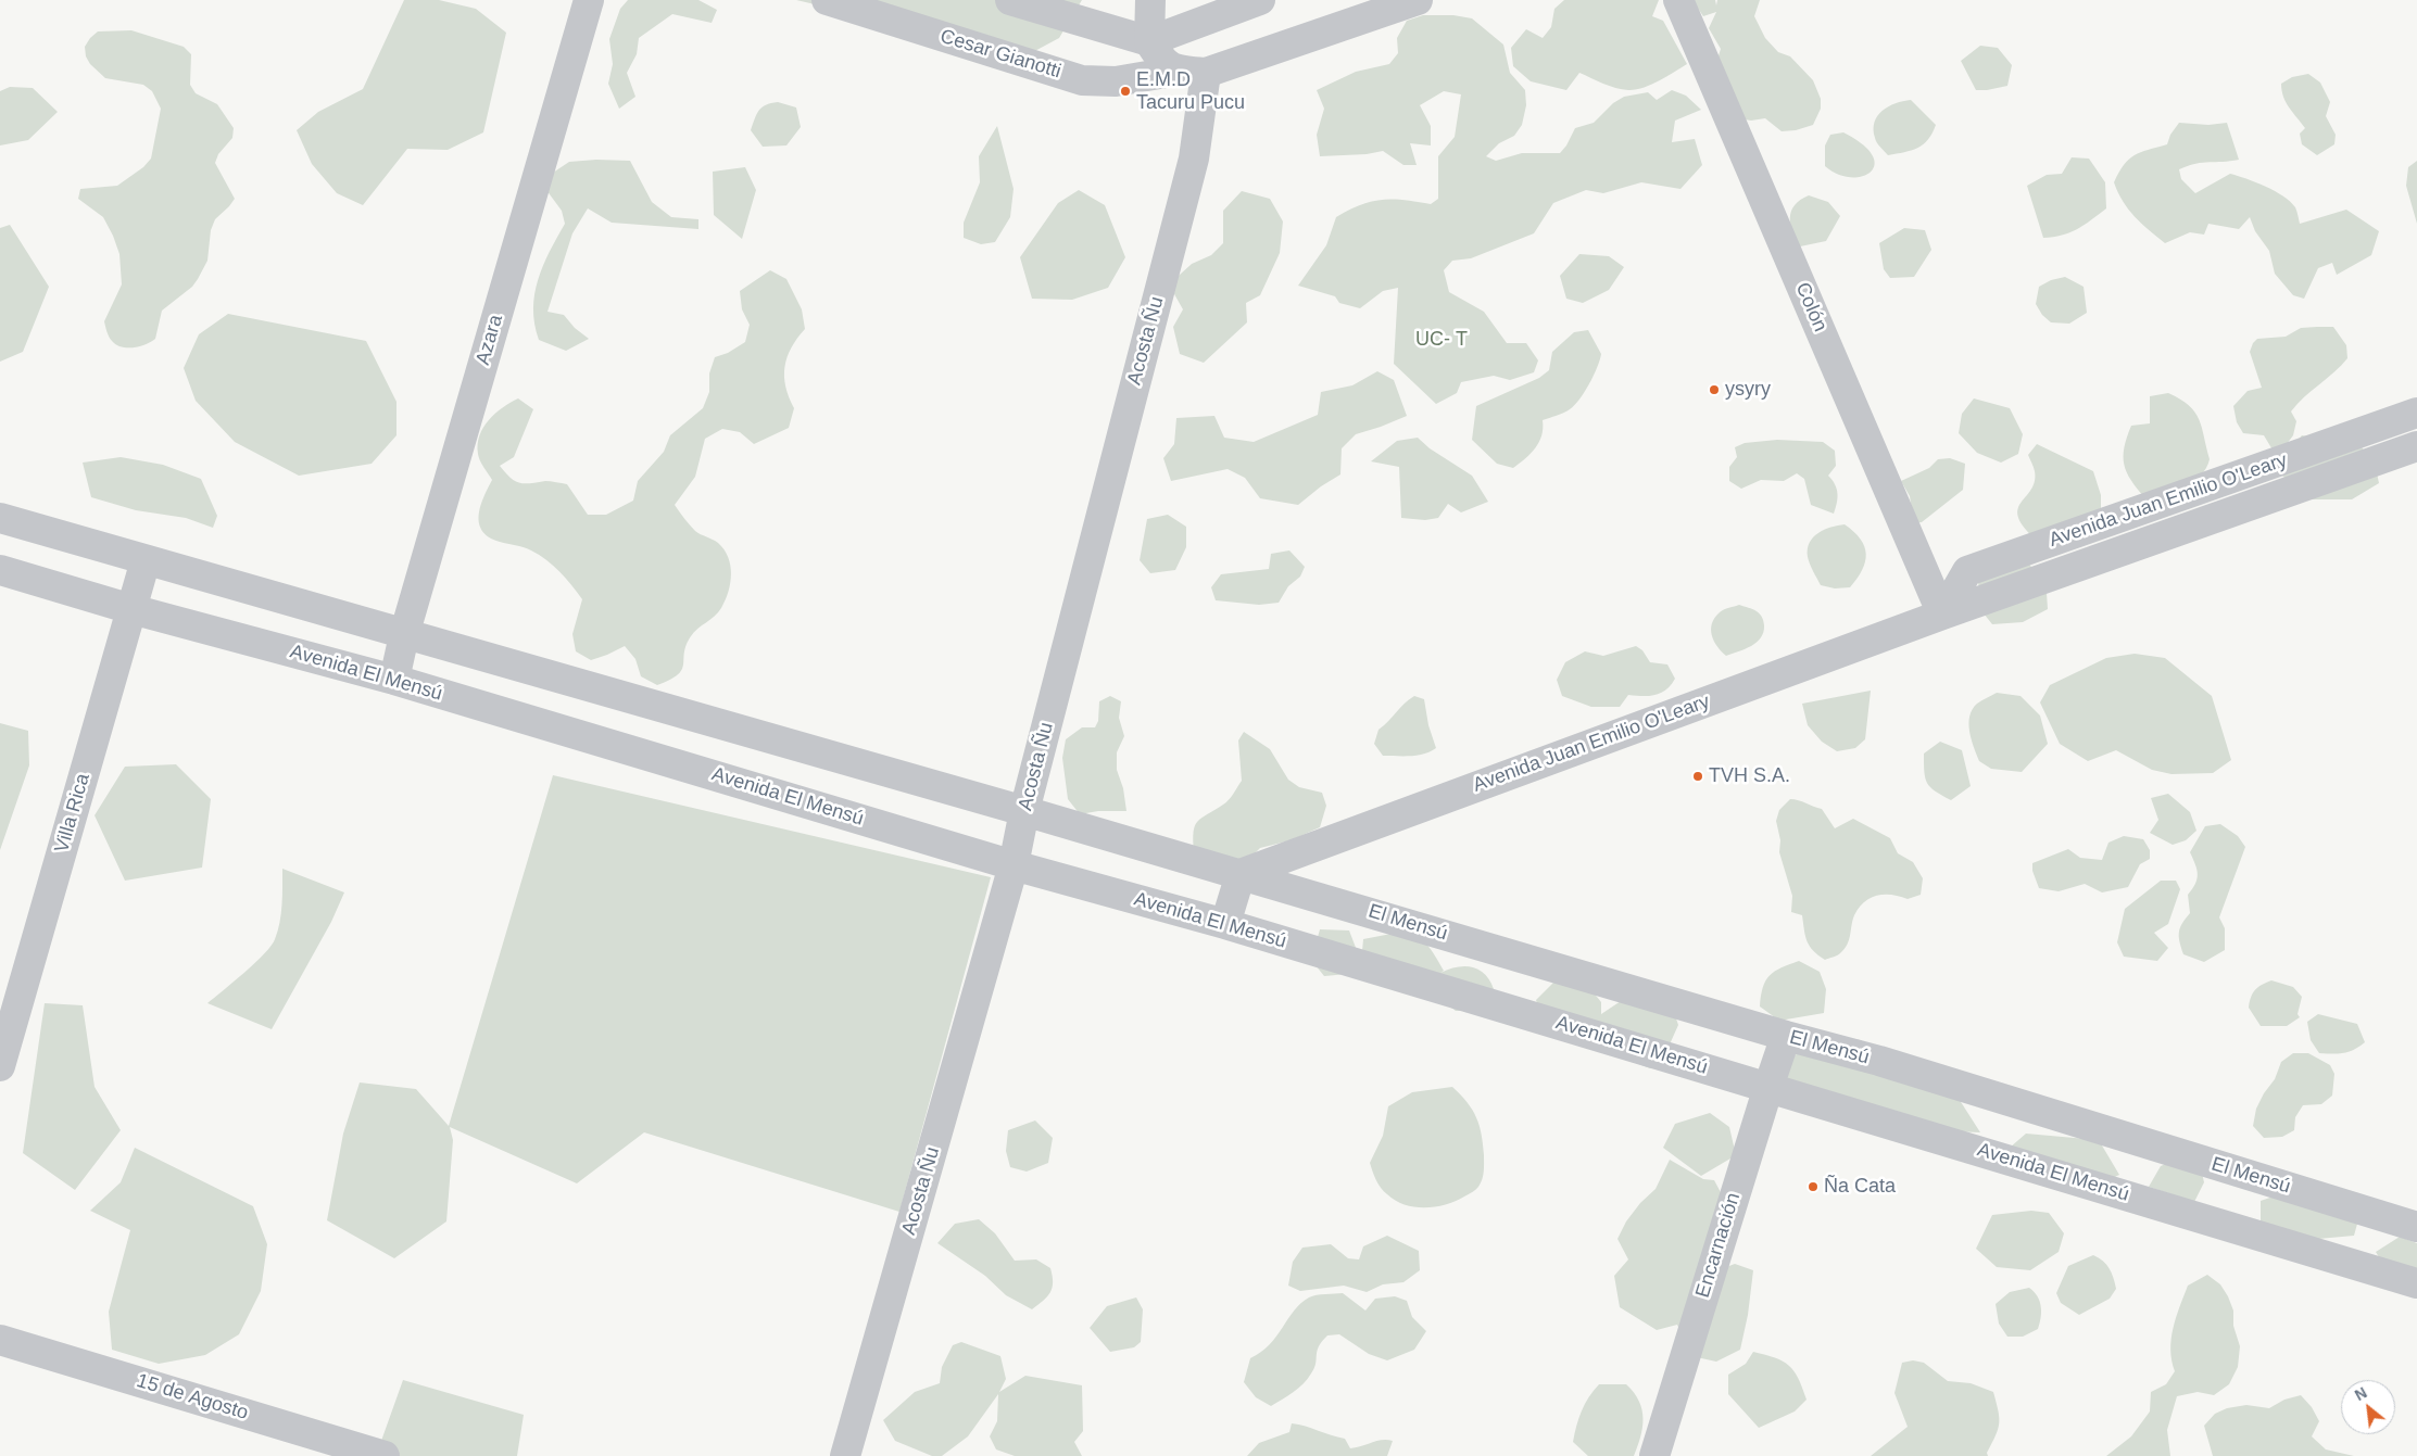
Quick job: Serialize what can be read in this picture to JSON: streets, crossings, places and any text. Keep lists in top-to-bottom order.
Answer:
{
  "streets": {
    "street": [
      "Cesar Gianotti",
      "Colón",
      "Azara",
      "Acosta Ñu",
      "Avenida Juan Emilio O'Leary",
      "Avenida El Mensú",
      "Villa Rica",
      "El Mensú",
      "Encarnación",
      "15 de Agosto"
    ]
  },
  "crossings": [
    ["Cesar Gianotti", "Acosta Ñu"],
    ["Colón", "Avenida Juan Emilio O'Leary"],
    ["Azara", "Avenida El Mensú"],
    ["Acosta Ñu", "Avenida El Mensú"],
    ["Avenida Juan Emilio O'Leary", "El Mensú"],
    ["Avenida El Mensú", "Villa Rica"],
    ["Avenida El Mensú", "Encarnación"],
    ["El Mensú", "Encarnación"]
  ],
  "parks": ["UC- T"],
  "places": [
    "E.M.D Tacuru Pucu",
    "ysyry",
    "TVH S.A.",
    "Ña Cata"
  ],
  "north": "top left"
}
